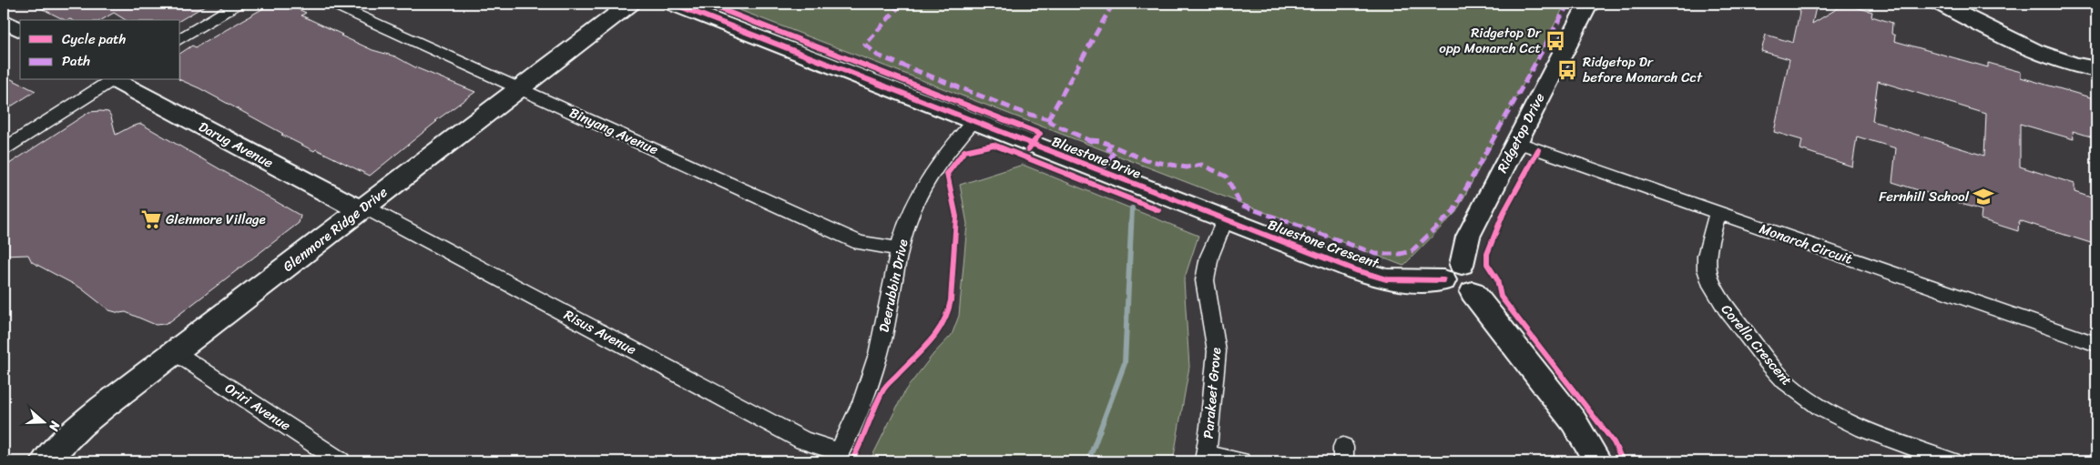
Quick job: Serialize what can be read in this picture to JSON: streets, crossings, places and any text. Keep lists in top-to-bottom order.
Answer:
{
  "streets": {
    "street": [
      "Binyang Avenue",
      "Ridgetop Drive",
      "Darug Avenue",
      "Bluestone Drive",
      "Glenmore Ridge Drive",
      "Bluestone Crescent",
      "Monarch Circuit",
      "Deerubbin Drive",
      "Risus Avenue",
      "Corella Crescent",
      "Parakeet Grove",
      "Oriri Avenue"
    ]
  },
  "crossings": [
    ["Binyang Avenue", "Glenmore Ridge Drive"],
    ["Binyang Avenue", "Deerubbin Drive"],
    ["Ridgetop Drive", "Bluestone Crescent"],
    ["Ridgetop Drive", "Monarch Circuit"],
    ["Darug Avenue", "Glenmore Ridge Drive"],
    ["Darug Avenue", "Risus Avenue"],
    ["Bluestone Drive", "Bluestone Crescent"],
    ["Bluestone Drive", "Deerubbin Drive"],
    ["Bluestone Drive", "Parakeet Grove"],
    ["Glenmore Ridge Drive", "Risus Avenue"],
    ["Glenmore Ridge Drive", "Oriri Avenue"],
    ["Bluestone Crescent", "Parakeet Grove"],
    ["Monarch Circuit", "Corella Crescent"],
    ["Deerubbin Drive", "Risus Avenue"]
  ],
  "places": {
    "bus stop": ["Ridgetop Dr opp Monarch Cct", "Ridgetop Dr before Monarch Cct"],
    "school or university": ["Fernhill School"],
    "supermarket": ["Glenmore Village"]
  },
  "legend": ["Cycle path", "Path"],
  "north": "right"
}
